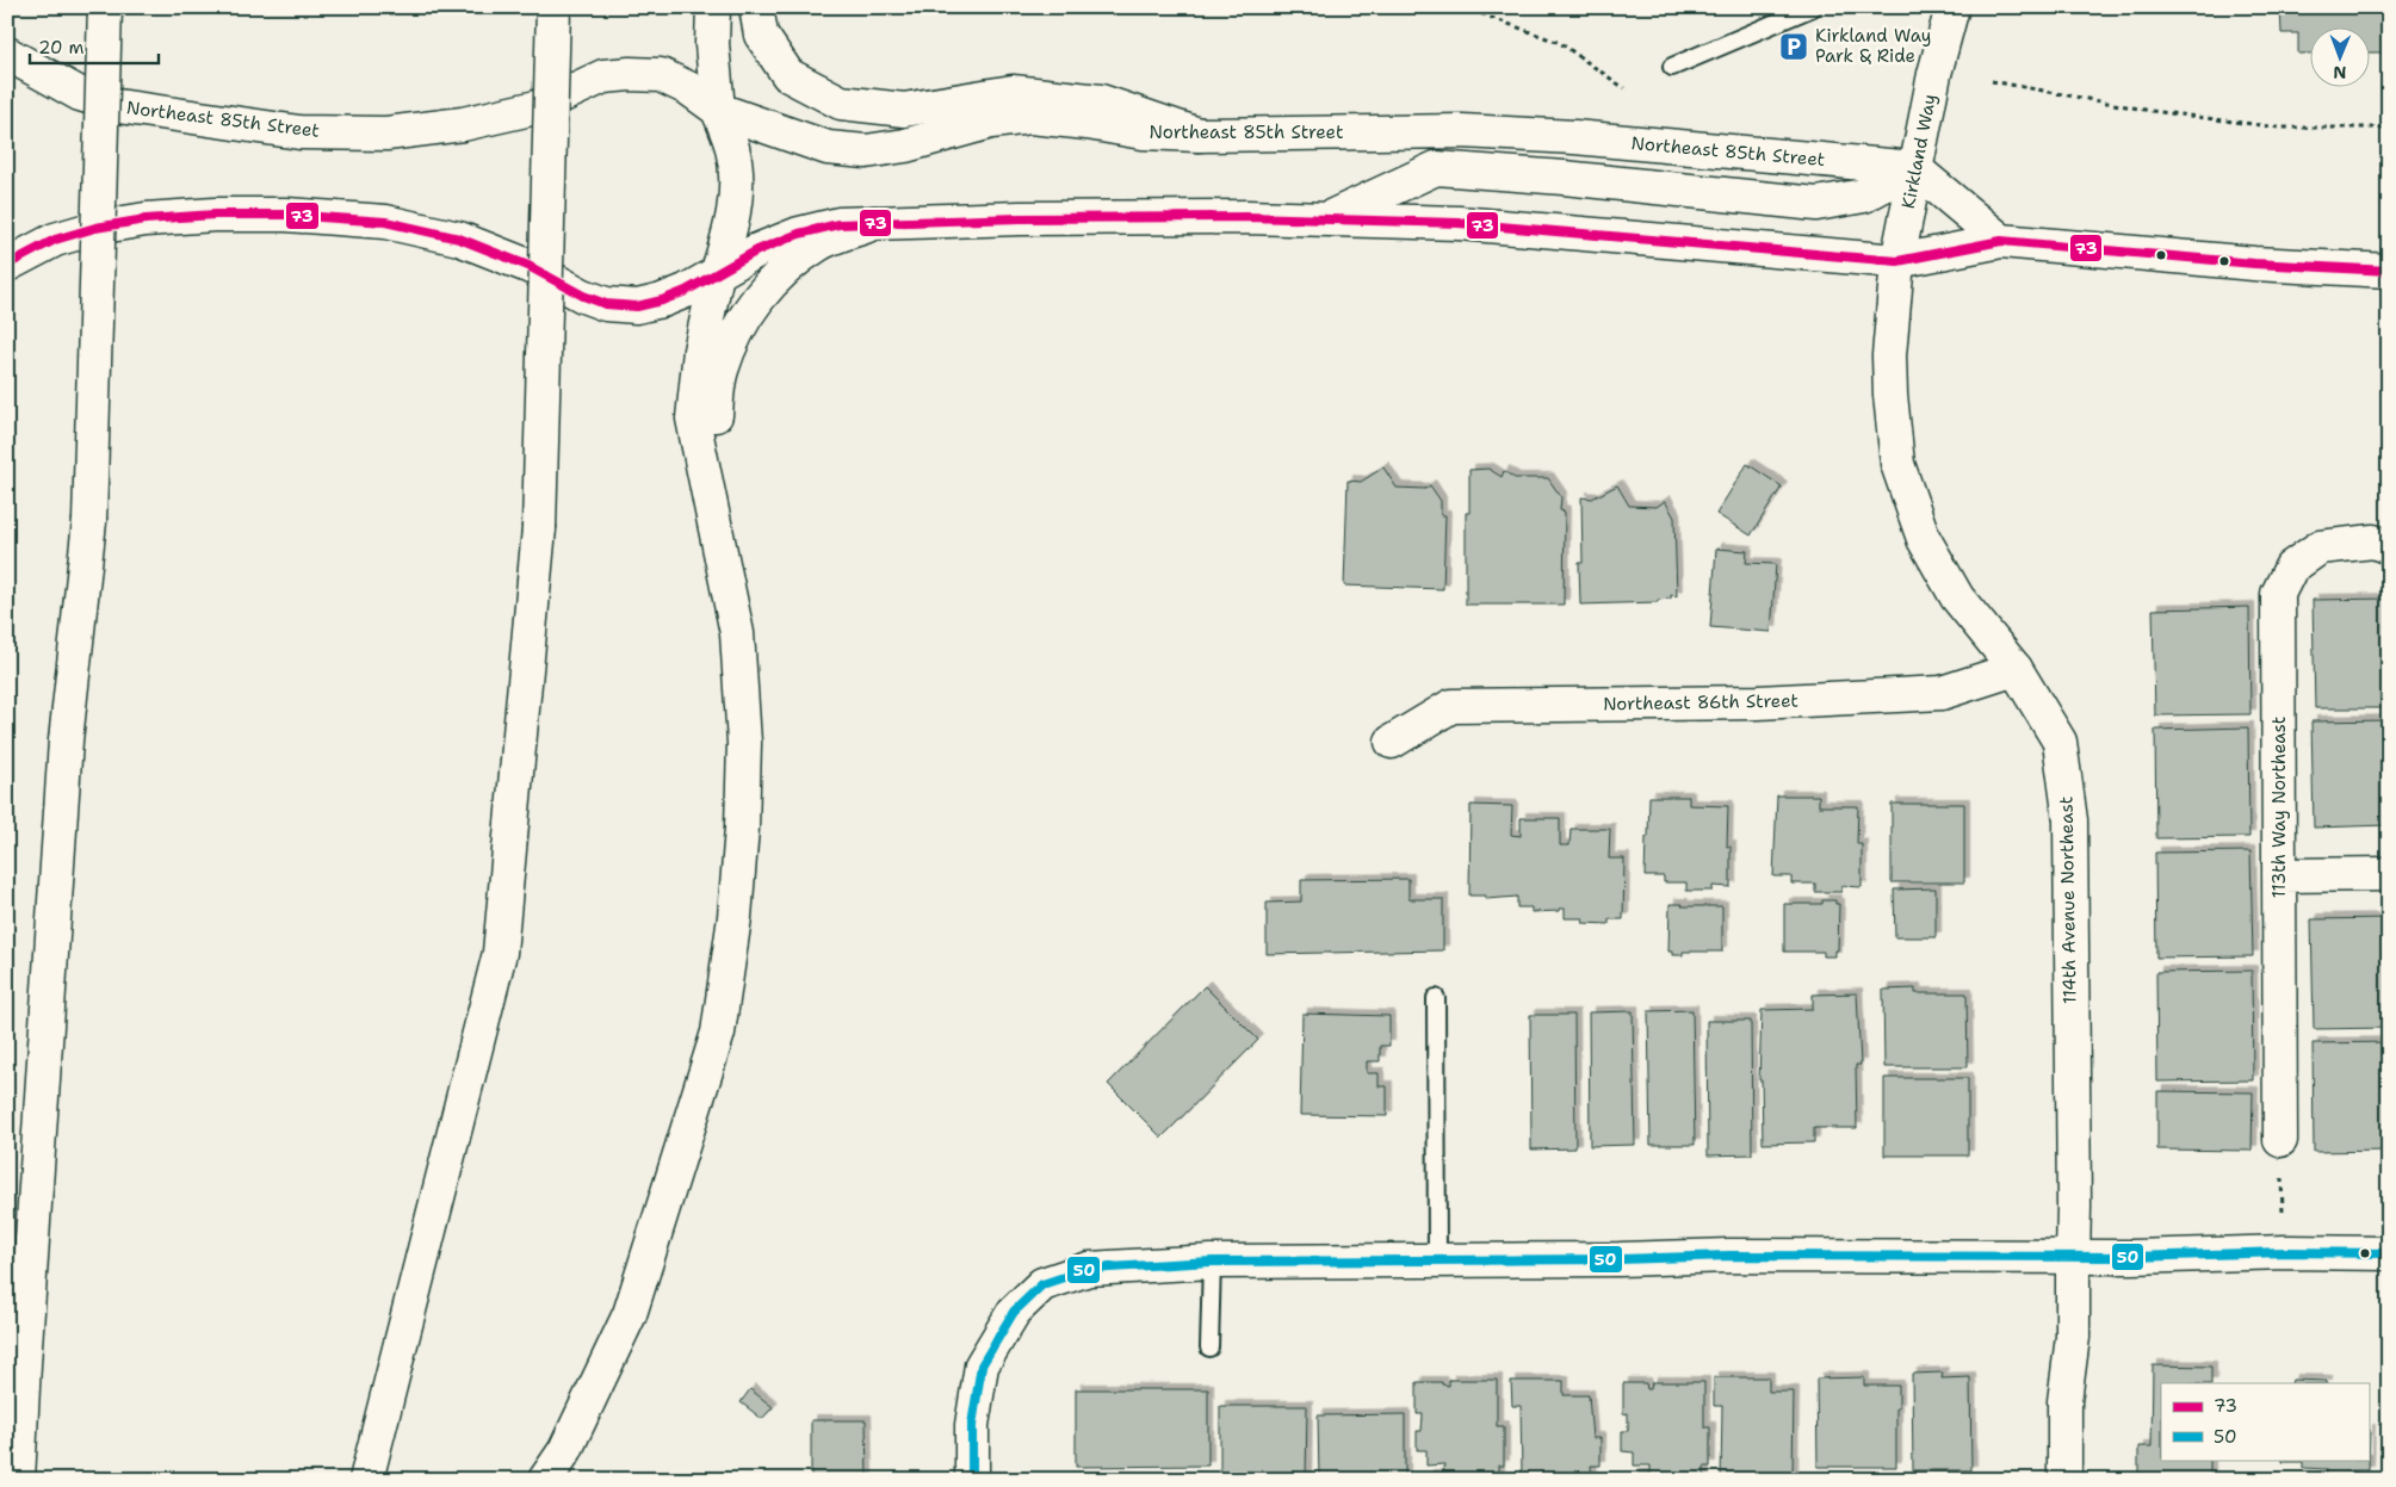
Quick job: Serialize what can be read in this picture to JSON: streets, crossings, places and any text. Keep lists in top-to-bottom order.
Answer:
{
  "streets": {
    "main road": [
      "Northeast 85th Street",
      "Kirkland Way",
      "Northeast 86th Street",
      "113th Way Northeast",
      "114th Avenue Northeast"
    ]
  },
  "crossings": [
    ["Northeast 85th Street", "Kirkland Way"],
    ["Kirkland Way", "114th Avenue Northeast"],
    ["Northeast 86th Street", "114th Avenue Northeast"]
  ],
  "places": {
    "parking": ["Kirkland Way Park & Ride"]
  },
  "lines": ["transit line 73", "transit line 50"],
  "legend": ["73", "50"],
  "scale_bar": "20 m",
  "north": "bottom"
}
